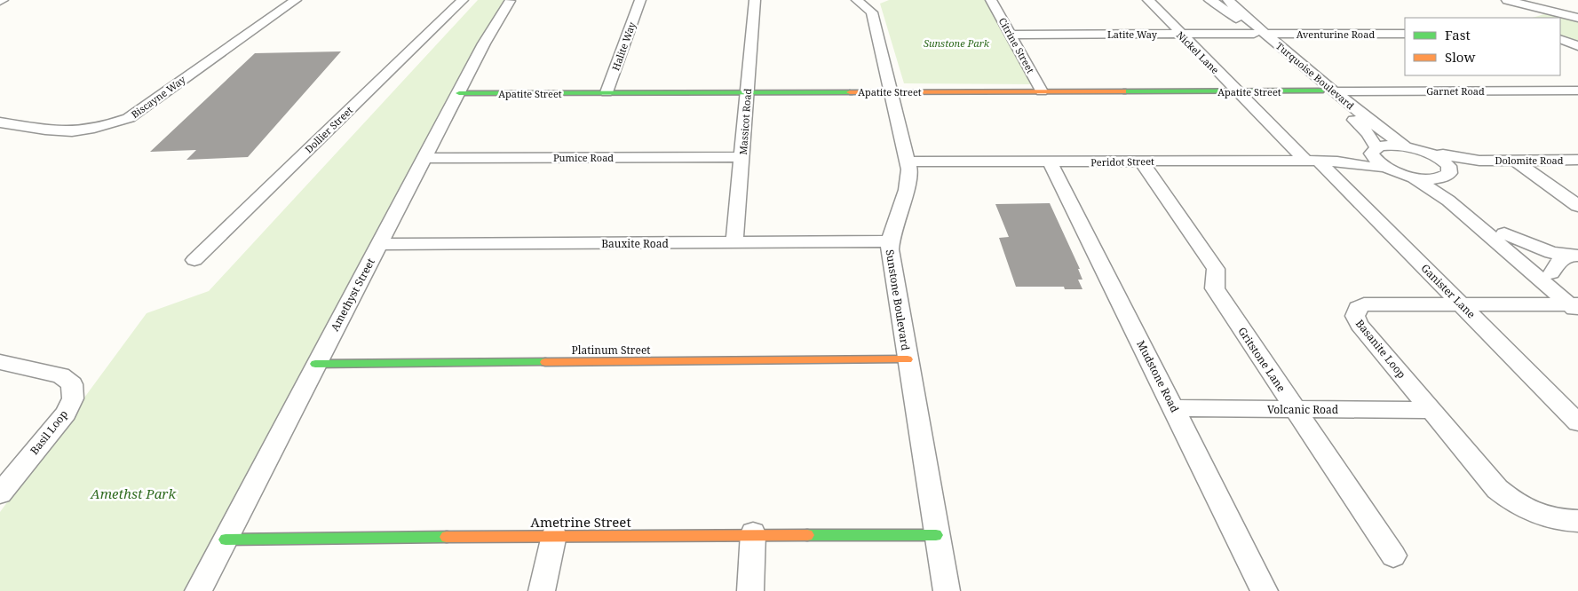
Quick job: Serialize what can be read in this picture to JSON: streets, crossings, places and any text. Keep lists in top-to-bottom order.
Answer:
{
  "streets": {
    "street": [
      "Latite Way",
      "Aventurine Road",
      "Citrine Street",
      "Halite Way",
      "Nickel Lane",
      "Turquoise Boulevard",
      "Garnet Road",
      "Apatite Street",
      "Biscayne Way",
      "Massicot Road",
      "Dollier Street",
      "Pumice Road",
      "Dolomite Road",
      "Peridot Street",
      "Bauxite Road",
      "Ganister Lane",
      "Amethyst Street",
      "Sunstone Boulevard",
      "Basanite Loop",
      "Platinum Street",
      "Gritstone Lane",
      "Mudstone Road",
      "Volcanic Road",
      "Basil Loop",
      "Ametrine Street"
    ]
  },
  "crossings": [
    ["Latite Way", "Aventurine Road"],
    ["Latite Way", "Citrine Street"],
    ["Latite Way", "Nickel Lane"],
    ["Latite Way", "Turquoise Boulevard"],
    ["Aventurine Road", "Turquoise Boulevard"],
    ["Citrine Street", "Apatite Street"],
    ["Halite Way", "Apatite Street"],
    ["Nickel Lane", "Apatite Street"],
    ["Nickel Lane", "Peridot Street"],
    ["Nickel Lane", "Ganister Lane"],
    ["Turquoise Boulevard", "Garnet Road"],
    ["Turquoise Boulevard", "Apatite Street"],
    ["Turquoise Boulevard", "Peridot Street"],
    ["Apatite Street", "Massicot Road"],
    ["Apatite Street", "Amethyst Street"],
    ["Apatite Street", "Sunstone Boulevard"],
    ["Massicot Road", "Pumice Road"],
    ["Massicot Road", "Bauxite Road"],
    ["Pumice Road", "Amethyst Street"],
    ["Peridot Street", "Ganister Lane"],
    ["Peridot Street", "Sunstone Boulevard"],
    ["Peridot Street", "Gritstone Lane"],
    ["Peridot Street", "Mudstone Road"],
    ["Bauxite Road", "Amethyst Street"],
    ["Bauxite Road", "Sunstone Boulevard"],
    ["Ganister Lane", "Basanite Loop"],
    ["Amethyst Street", "Platinum Street"],
    ["Amethyst Street", "Ametrine Street"],
    ["Sunstone Boulevard", "Platinum Street"],
    ["Sunstone Boulevard", "Ametrine Street"],
    ["Basanite Loop", "Volcanic Road"],
    ["Gritstone Lane", "Volcanic Road"],
    ["Mudstone Road", "Volcanic Road"]
  ],
  "parks": ["Sunstone Park", "Amethst Park"],
  "legend": ["Fast", "Slow"]
}
